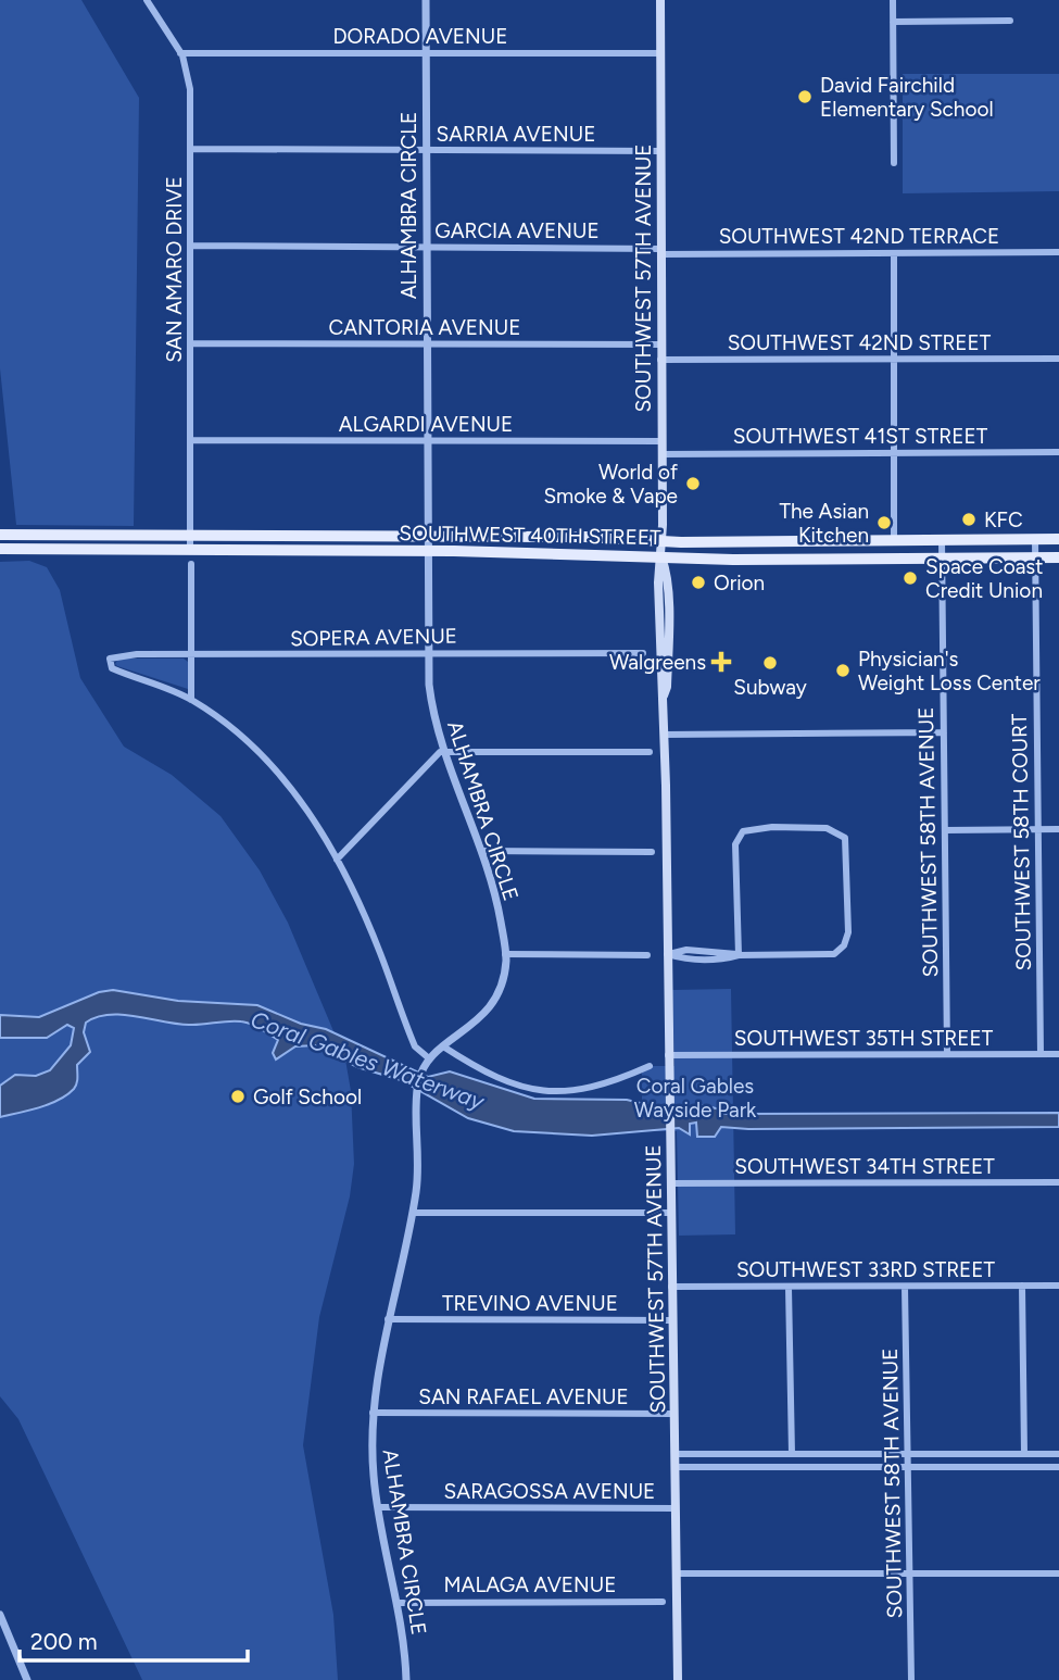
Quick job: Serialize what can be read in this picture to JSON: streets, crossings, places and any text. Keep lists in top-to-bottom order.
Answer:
{
  "streets": {
    "main road": ["SOUTHWEST 57TH AVENUE", "SOUTHWEST 40TH STREET"],
    "street": [
      "DORADO AVENUE",
      "SARRIA AVENUE",
      "ALHAMBRA CIRCLE",
      "GARCIA AVENUE",
      "SOUTHWEST 42ND TERRACE",
      "SAN AMARO DRIVE",
      "CANTORIA AVENUE",
      "SOUTHWEST 42ND STREET",
      "ALGARDI AVENUE",
      "SOUTHWEST 41ST STREET",
      "SOPERA AVENUE",
      "SOUTHWEST 58TH AVENUE",
      "SOUTHWEST 58TH COURT",
      "SOUTHWEST 35TH STREET",
      "SOUTHWEST 34TH STREET",
      "SOUTHWEST 33RD STREET",
      "TREVINO AVENUE",
      "SAN RAFAEL AVENUE",
      "SARAGOSSA AVENUE",
      "MALAGA AVENUE"
    ]
  },
  "crossings": [
    ["DORADO AVENUE", "ALHAMBRA CIRCLE"],
    ["DORADO AVENUE", "SAN AMARO DRIVE"],
    ["DORADO AVENUE", "SOUTHWEST 57TH AVENUE"],
    ["SARRIA AVENUE", "ALHAMBRA CIRCLE"],
    ["SARRIA AVENUE", "SAN AMARO DRIVE"],
    ["SARRIA AVENUE", "SOUTHWEST 57TH AVENUE"],
    ["ALHAMBRA CIRCLE", "GARCIA AVENUE"],
    ["ALHAMBRA CIRCLE", "CANTORIA AVENUE"],
    ["ALHAMBRA CIRCLE", "ALGARDI AVENUE"],
    ["ALHAMBRA CIRCLE", "SOUTHWEST 40TH STREET"],
    ["ALHAMBRA CIRCLE", "SOPERA AVENUE"],
    ["ALHAMBRA CIRCLE", "TREVINO AVENUE"],
    ["ALHAMBRA CIRCLE", "SAN RAFAEL AVENUE"],
    ["ALHAMBRA CIRCLE", "SARAGOSSA AVENUE"],
    ["ALHAMBRA CIRCLE", "MALAGA AVENUE"],
    ["GARCIA AVENUE", "SOUTHWEST 42ND TERRACE"],
    ["GARCIA AVENUE", "SAN AMARO DRIVE"],
    ["GARCIA AVENUE", "SOUTHWEST 57TH AVENUE"],
    ["SOUTHWEST 42ND TERRACE", "SOUTHWEST 57TH AVENUE"],
    ["SAN AMARO DRIVE", "CANTORIA AVENUE"],
    ["SAN AMARO DRIVE", "ALGARDI AVENUE"],
    ["SAN AMARO DRIVE", "SOUTHWEST 40TH STREET"],
    ["SOUTHWEST 57TH AVENUE", "CANTORIA AVENUE"],
    ["SOUTHWEST 57TH AVENUE", "SOUTHWEST 42ND STREET"],
    ["SOUTHWEST 57TH AVENUE", "ALGARDI AVENUE"],
    ["SOUTHWEST 57TH AVENUE", "SOUTHWEST 41ST STREET"],
    ["SOUTHWEST 57TH AVENUE", "SOUTHWEST 40TH STREET"],
    ["SOUTHWEST 57TH AVENUE", "SOUTHWEST 35TH STREET"],
    ["SOUTHWEST 57TH AVENUE", "SOUTHWEST 34TH STREET"],
    ["SOUTHWEST 57TH AVENUE", "SOUTHWEST 33RD STREET"],
    ["SOUTHWEST 57TH AVENUE", "TREVINO AVENUE"],
    ["SOUTHWEST 57TH AVENUE", "SAN RAFAEL AVENUE"],
    ["SOUTHWEST 57TH AVENUE", "SARAGOSSA AVENUE"],
    ["SOUTHWEST 40TH STREET", "SOUTHWEST 58TH AVENUE"],
    ["SOUTHWEST 40TH STREET", "SOUTHWEST 58TH COURT"],
    ["SOUTHWEST 58TH AVENUE", "SOUTHWEST 35TH STREET"],
    ["SOUTHWEST 58TH AVENUE", "SOUTHWEST 33RD STREET"],
    ["SOUTHWEST 58TH COURT", "SOUTHWEST 35TH STREET"]
  ],
  "water": ["Coral Gables Waterway"],
  "parks": ["Coral Gables Wayside Park"],
  "places": {
    "other": [
      "David Fairchild Elementary School",
      "World of Smoke & Vape",
      "KFC",
      "The Asian Kitchen",
      "Space Coast Credit Union",
      "Orion",
      "Subway",
      "Physician's Weight Loss Center",
      "Golf School"
    ],
    "health": ["Walgreens"]
  },
  "scale_bar": "200 m"
}
